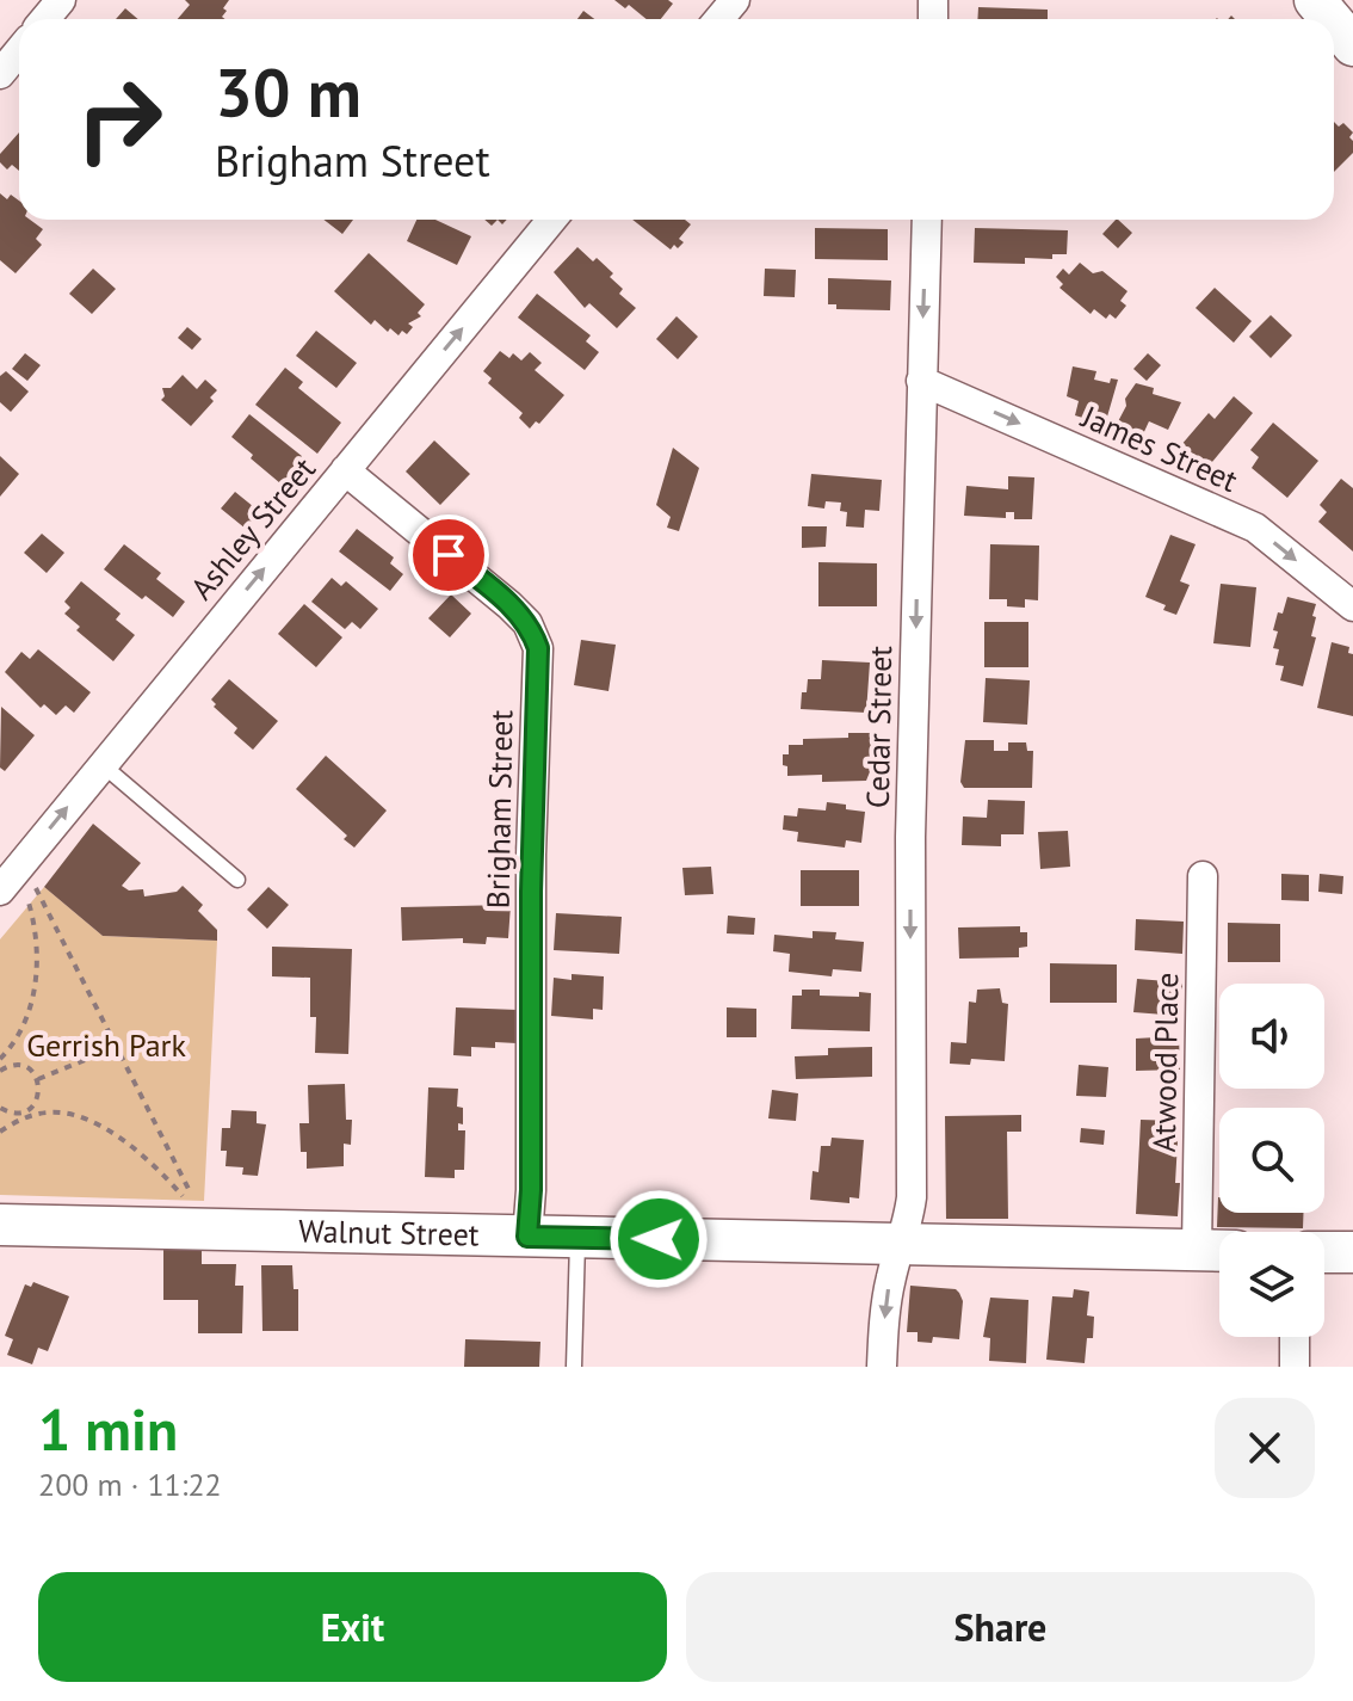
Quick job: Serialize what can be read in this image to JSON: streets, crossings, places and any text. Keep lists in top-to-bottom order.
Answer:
{
  "streets": {
    "main road": ["Walnut Street"],
    "street": [
      "James Street",
      "Ashley Street",
      "Cedar Street",
      "Brigham Street",
      "Atwood Place"
    ]
  },
  "crossings": [
    ["James Street", "Cedar Street"],
    ["Ashley Street", "Brigham Street"],
    ["Cedar Street", "Walnut Street"],
    ["Brigham Street", "Walnut Street"],
    ["Atwood Place", "Walnut Street"]
  ],
  "one_way": ["James Street", "Ashley Street", "Cedar Street"],
  "parks": ["Gerrish Park"],
  "page": {
    "turn": ["30 m", "Brigham Street"],
    "heading": ["1 min", "200 m · 11:22"],
    "buttons": ["Exit", "Share"]
  }
}
